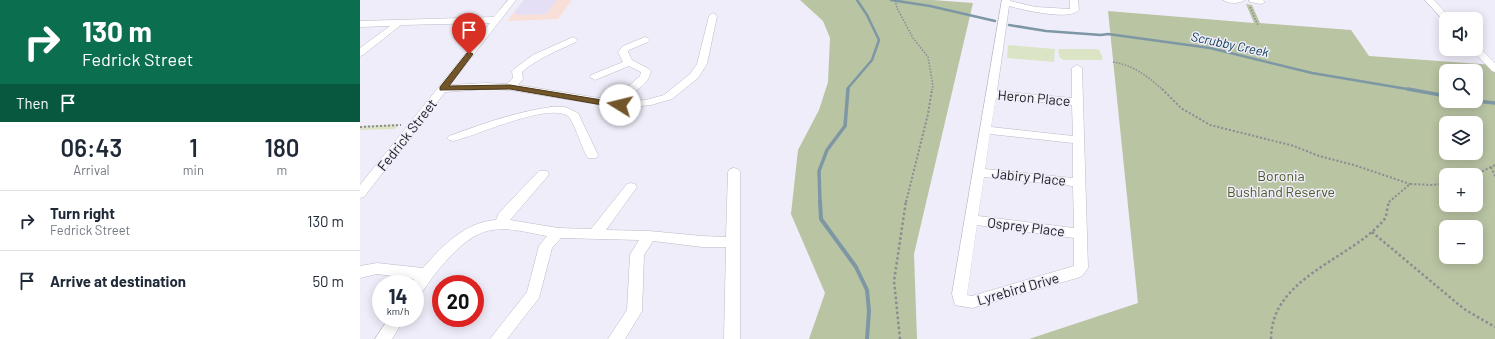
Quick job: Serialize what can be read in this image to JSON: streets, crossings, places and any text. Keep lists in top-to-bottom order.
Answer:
{
  "streets": {
    "street": [
      "Heron Place",
      "Fedrick Street",
      "Jabiry Place",
      "Osprey Place",
      "Lyrebird Drive"
    ]
  },
  "crossings": [
    ["Heron Place", "Lyrebird Drive"],
    ["Jabiry Place", "Lyrebird Drive"],
    ["Osprey Place", "Lyrebird Drive"]
  ],
  "water": ["Scrubby Creek"],
  "parks": ["Boronia Bushland Reserve"],
  "page": {
    "turn": ["130 m", "Fedrick Street"],
    "map_buttons": ["+", "−"],
    "then": "Then",
    "eta": [
      "06:43",
      "Arrival",
      "1",
      "min",
      "180",
      "m"
    ],
    "list": [
      {
        "name": "Turn right",
        "note": "Fedrick Street",
        "value": "130 m"
      },
      {
        "name": "Arrive at destination",
        "value": "50 m"
      }
    ],
    "speed": "14 km/h",
    "limit": "20"
  }
}
